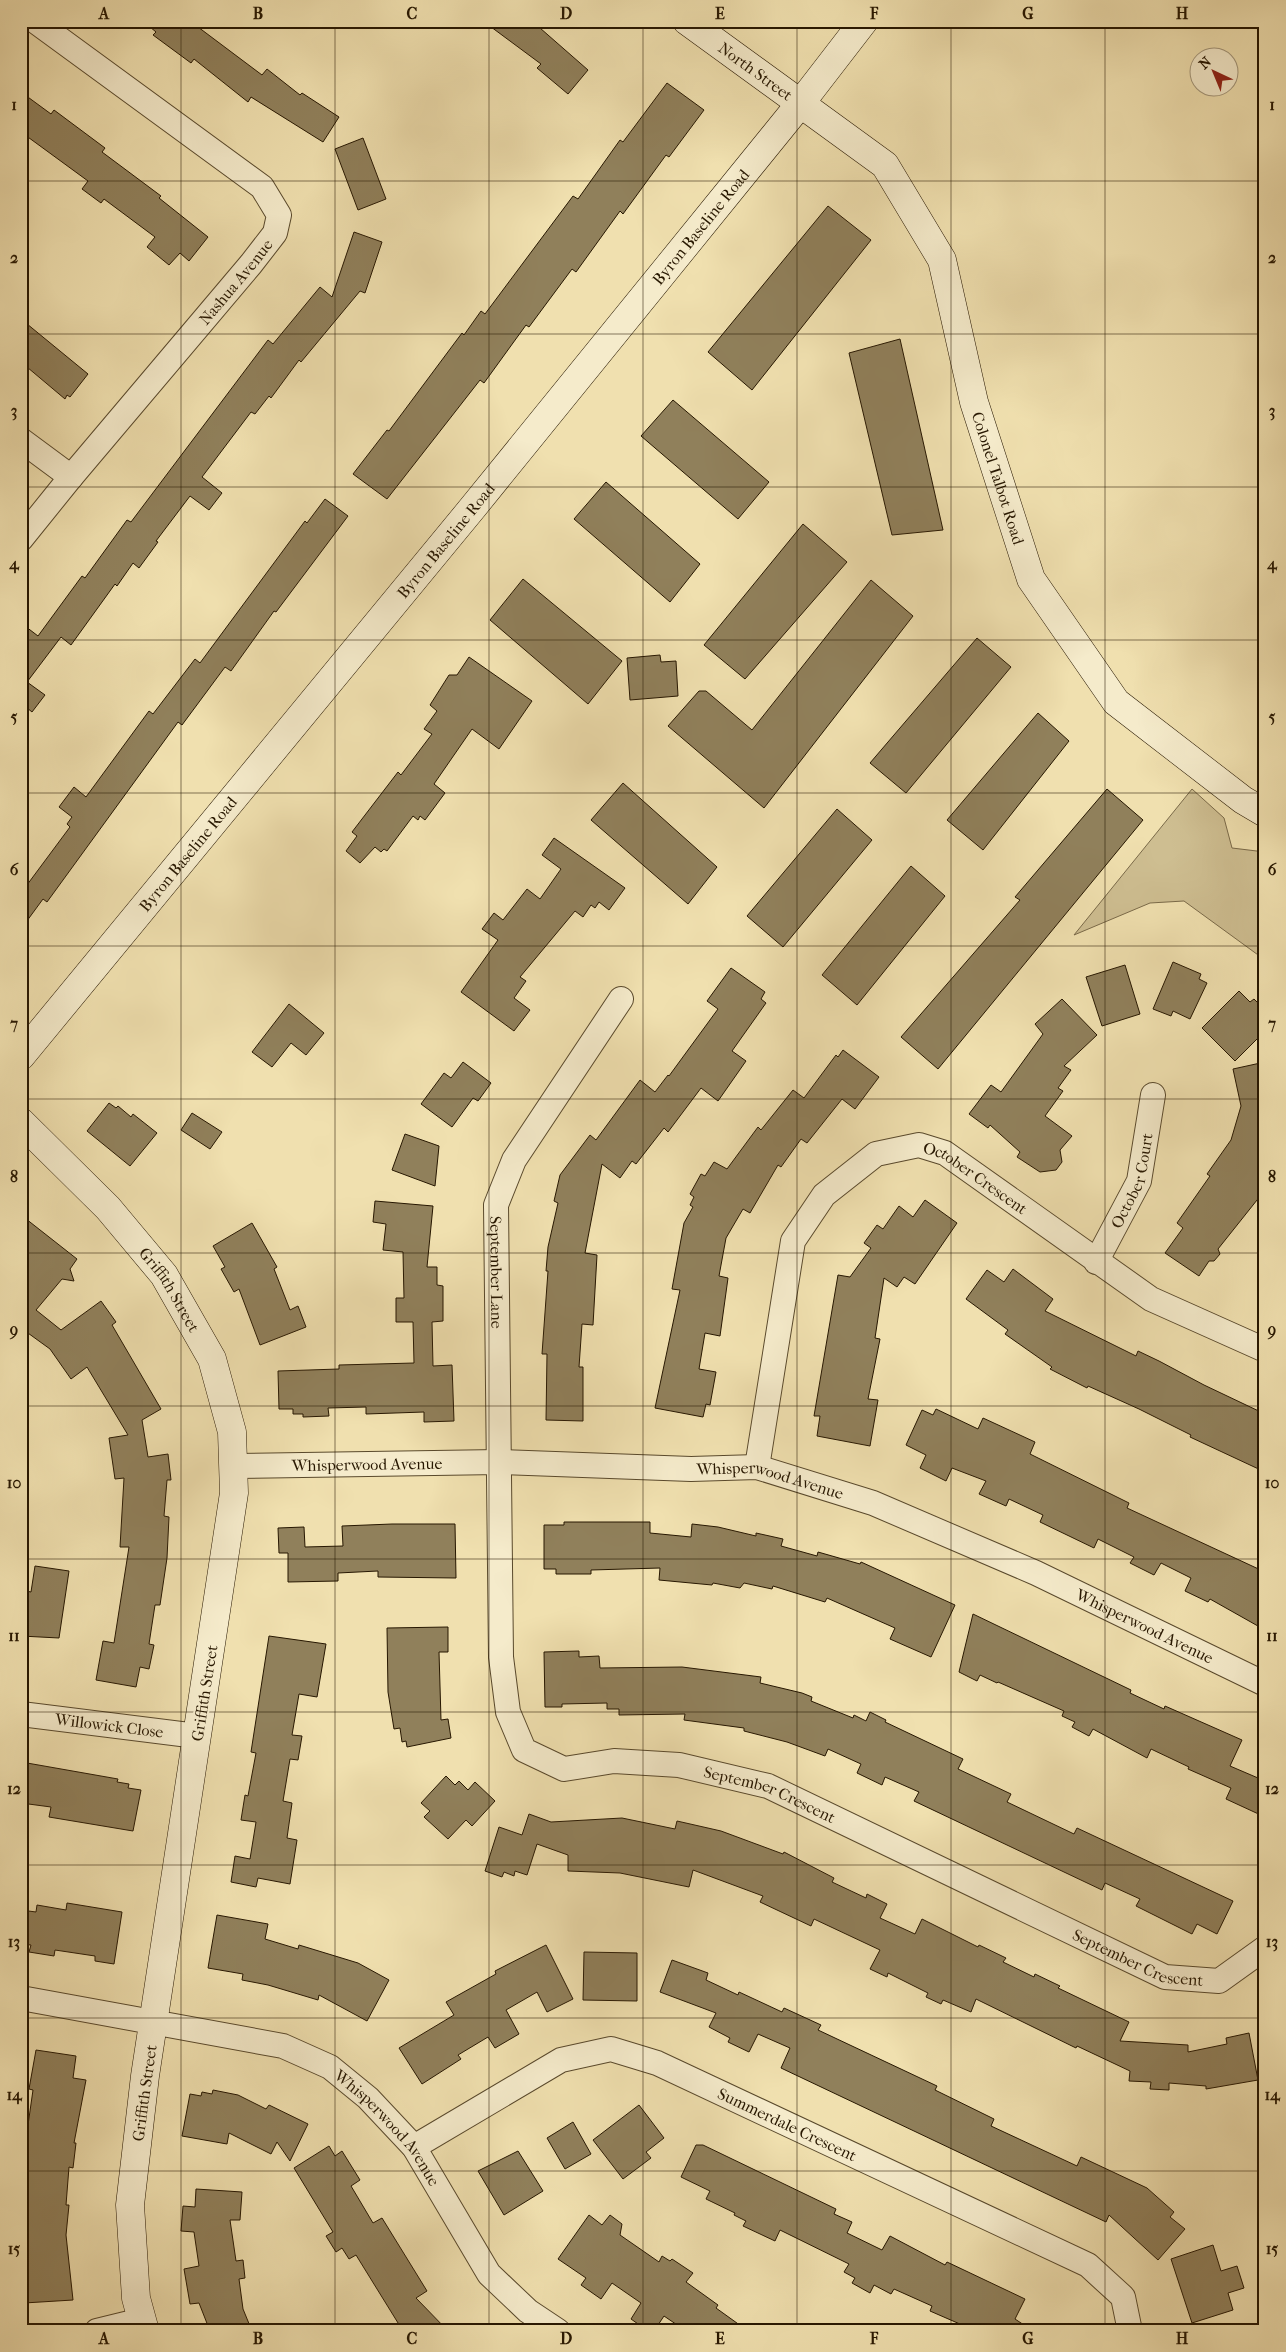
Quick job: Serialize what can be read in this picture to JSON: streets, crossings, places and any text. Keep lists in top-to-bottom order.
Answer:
{
  "streets": {
    "main road": [
      "North Street",
      "Byron Baseline Road",
      "Colonel Talbot Road",
      "Griffith Street"
    ],
    "street": [
      "Nashua Avenue",
      "October Crescent",
      "October Court",
      "September Lane",
      "Whisperwood Avenue",
      "Willowick Close",
      "September Crescent",
      "Summerdale Crescent"
    ]
  },
  "crossings": [
    ["North Street", "Byron Baseline Road"],
    ["North Street", "Colonel Talbot Road"],
    ["Byron Baseline Road", "Colonel Talbot Road"],
    ["October Crescent", "October Court"],
    ["October Crescent", "Whisperwood Avenue"],
    ["September Lane", "Whisperwood Avenue"],
    ["September Lane", "September Crescent"],
    ["Griffith Street", "Whisperwood Avenue"],
    ["Griffith Street", "Willowick Close"],
    ["Whisperwood Avenue", "September Crescent"],
    ["Whisperwood Avenue", "Summerdale Crescent"]
  ],
  "north": "top left",
  "grid": {
    "columns": [
      "A",
      "B",
      "C",
      "D",
      "E",
      "F",
      "G",
      "H"
    ],
    "rows": [
      "1",
      "2",
      "3",
      "4",
      "5",
      "6",
      "7",
      "8",
      "9",
      "10",
      "11",
      "12",
      "13",
      "14",
      "15"
    ]
  }
}
